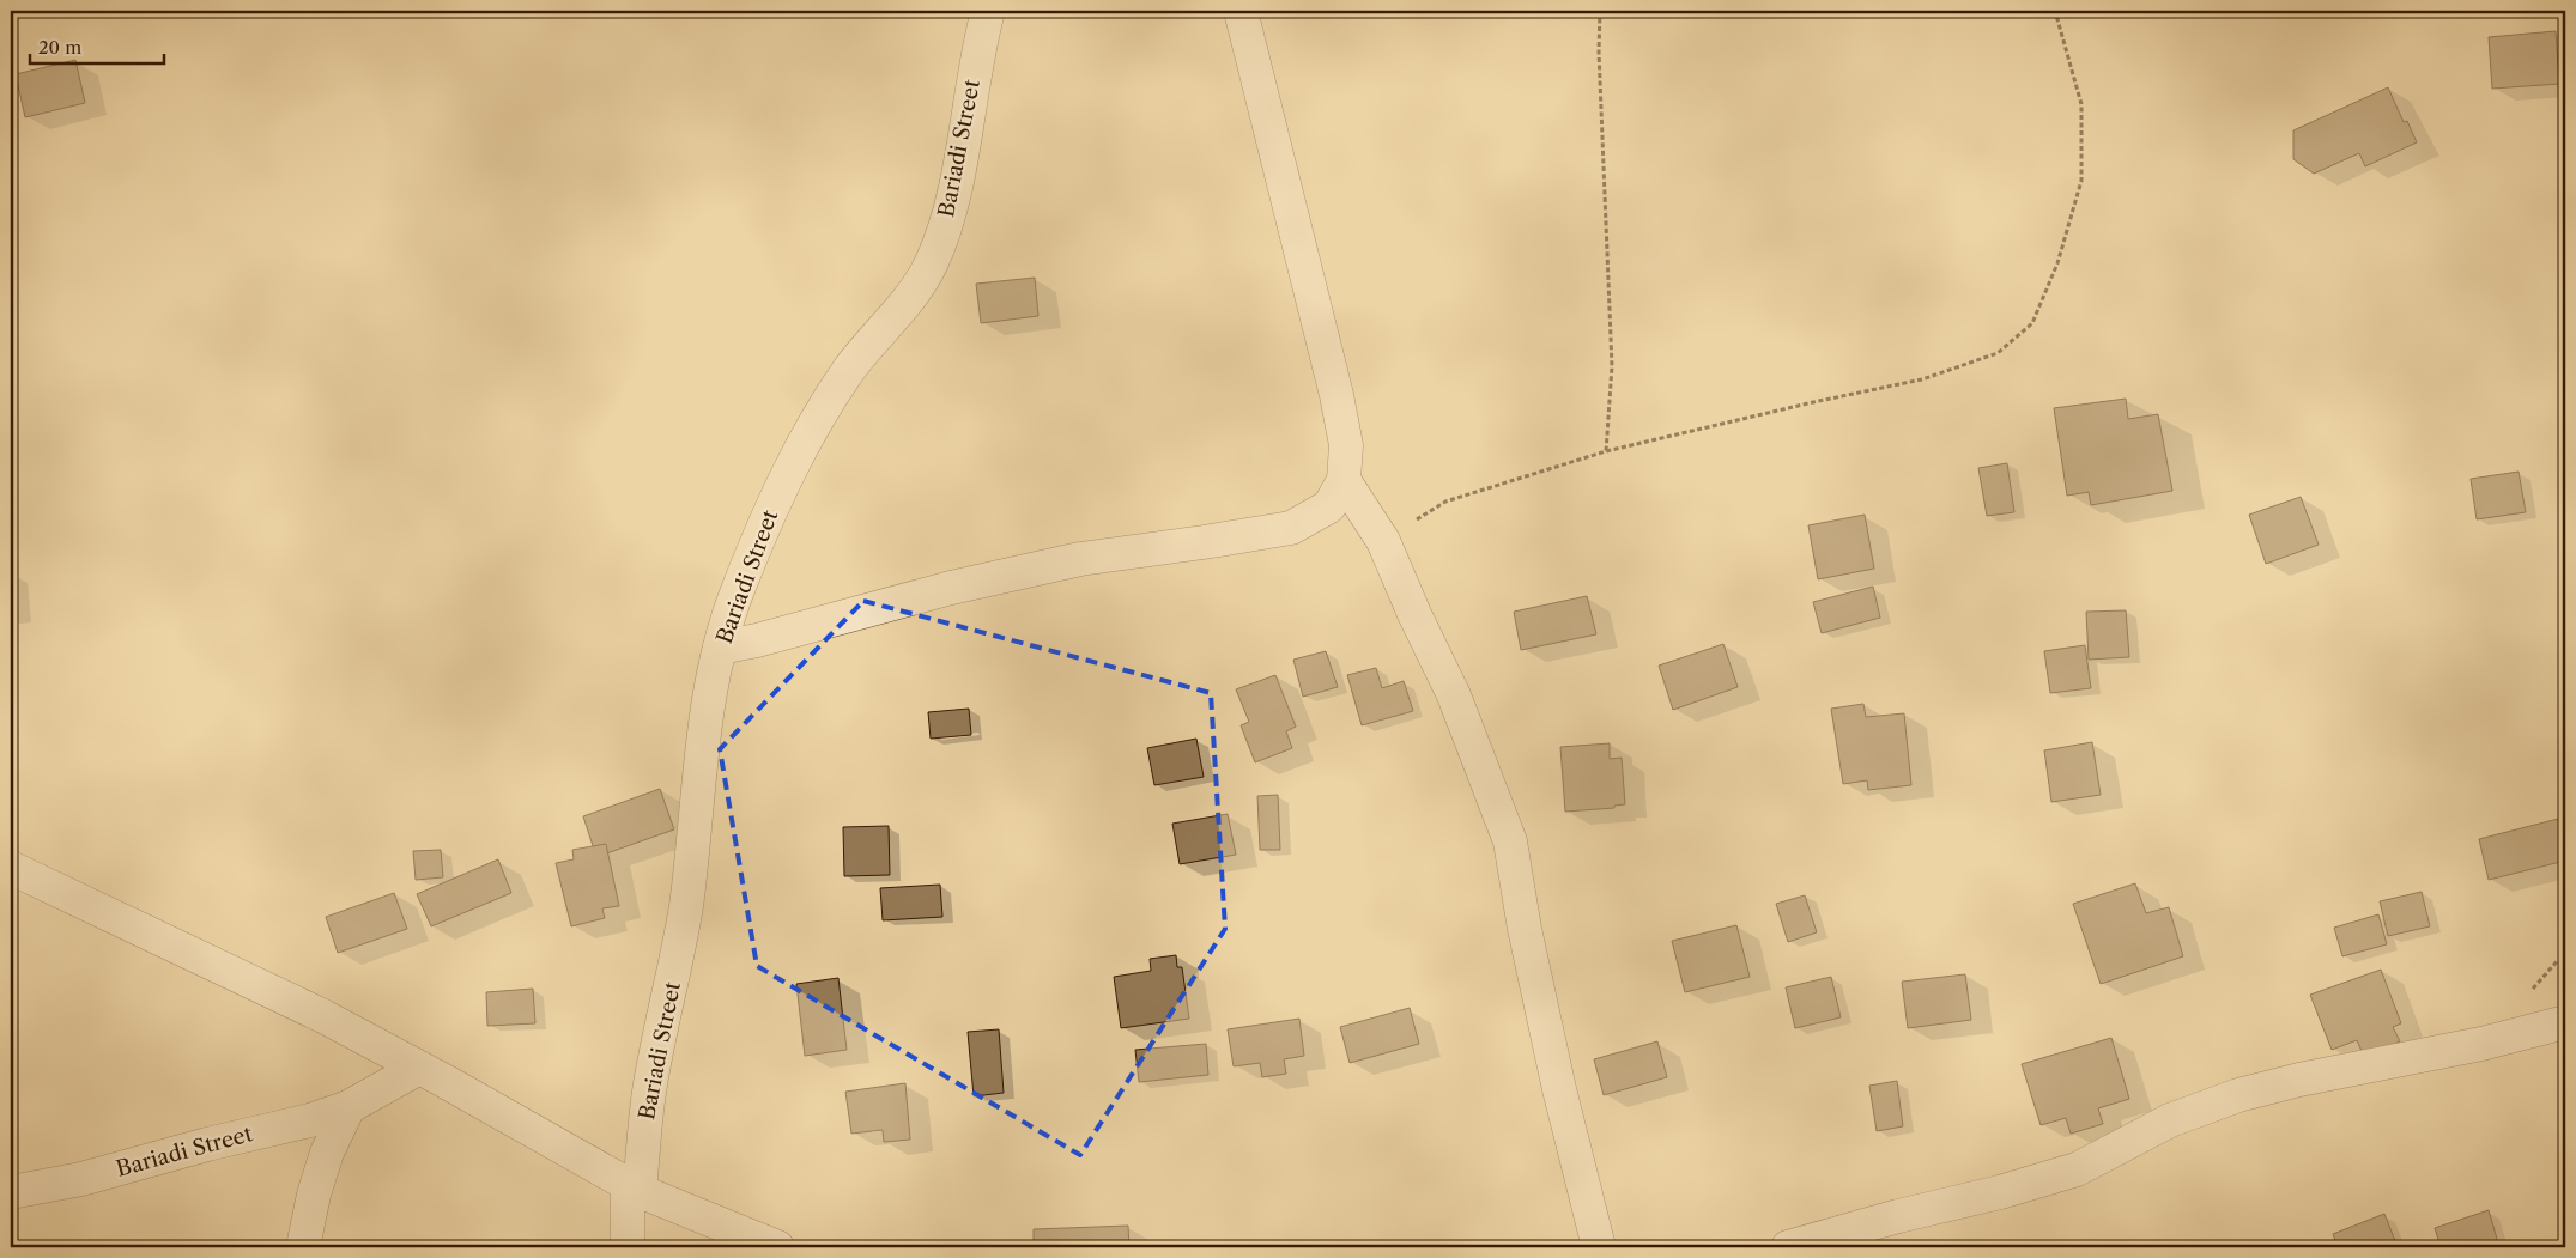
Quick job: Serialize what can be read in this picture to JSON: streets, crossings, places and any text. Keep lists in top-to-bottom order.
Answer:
{
  "streets": {
    "street": ["Bariadi Street"]
  },
  "scale_bar": "20 m"
}
